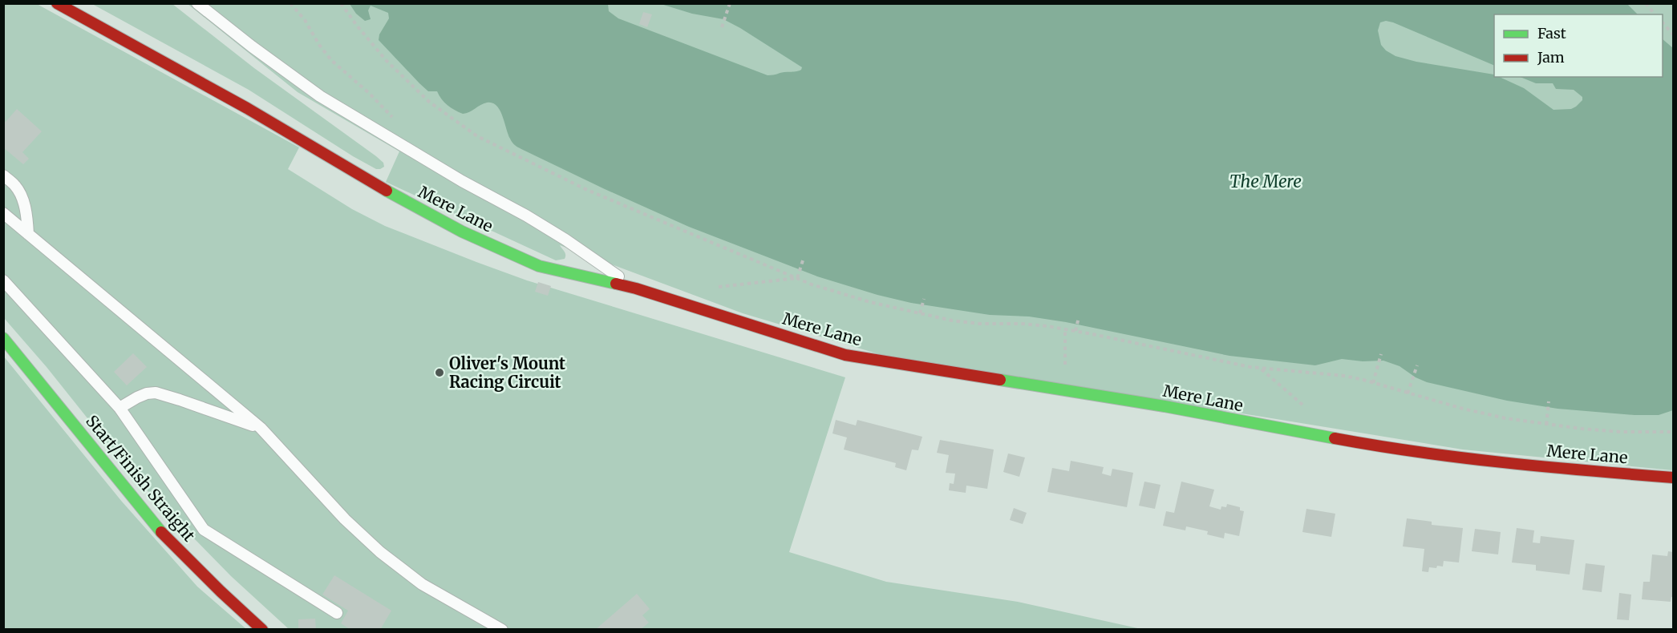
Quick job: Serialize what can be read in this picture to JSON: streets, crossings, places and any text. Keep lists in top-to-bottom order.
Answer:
{
  "streets": {
    "street": ["Mere Lane", "Start/Finish Straight"]
  },
  "water": ["The Mere"],
  "places": ["Oliver's Mount Racing Circuit"],
  "legend": ["Fast", "Jam"]
}
